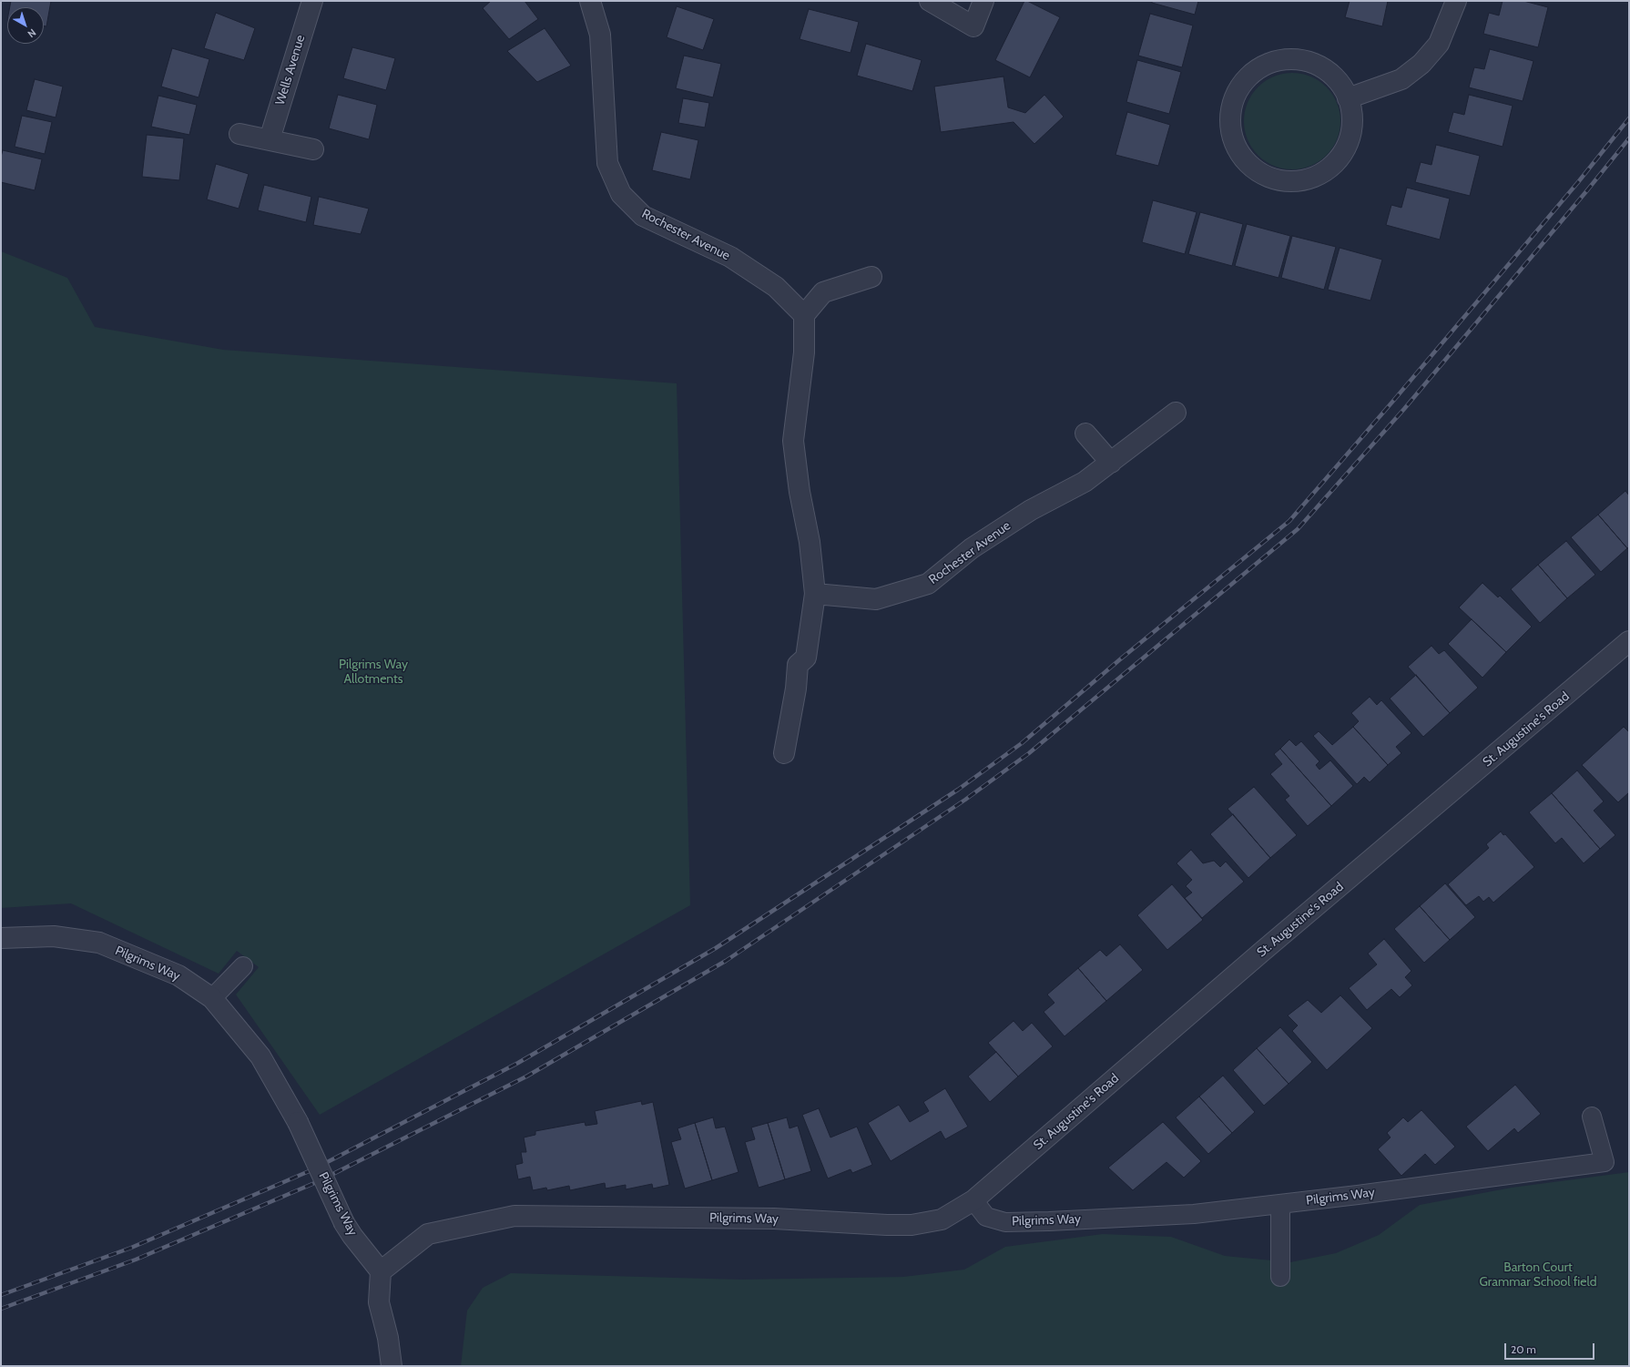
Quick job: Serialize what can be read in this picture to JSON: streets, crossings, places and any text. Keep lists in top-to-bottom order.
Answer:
{
  "streets": {
    "street": [
      "Wells Avenue",
      "Rochester Avenue",
      "St. Augustine's Road",
      "Pilgrims Way"
    ]
  },
  "crossings": [
    ["St. Augustine's Road", "Pilgrims Way"]
  ],
  "parks": ["Pilgrims Way Allotments", "Barton Court Grammar School field"],
  "scale_bar": "20 m",
  "north": "bottom right"
}
